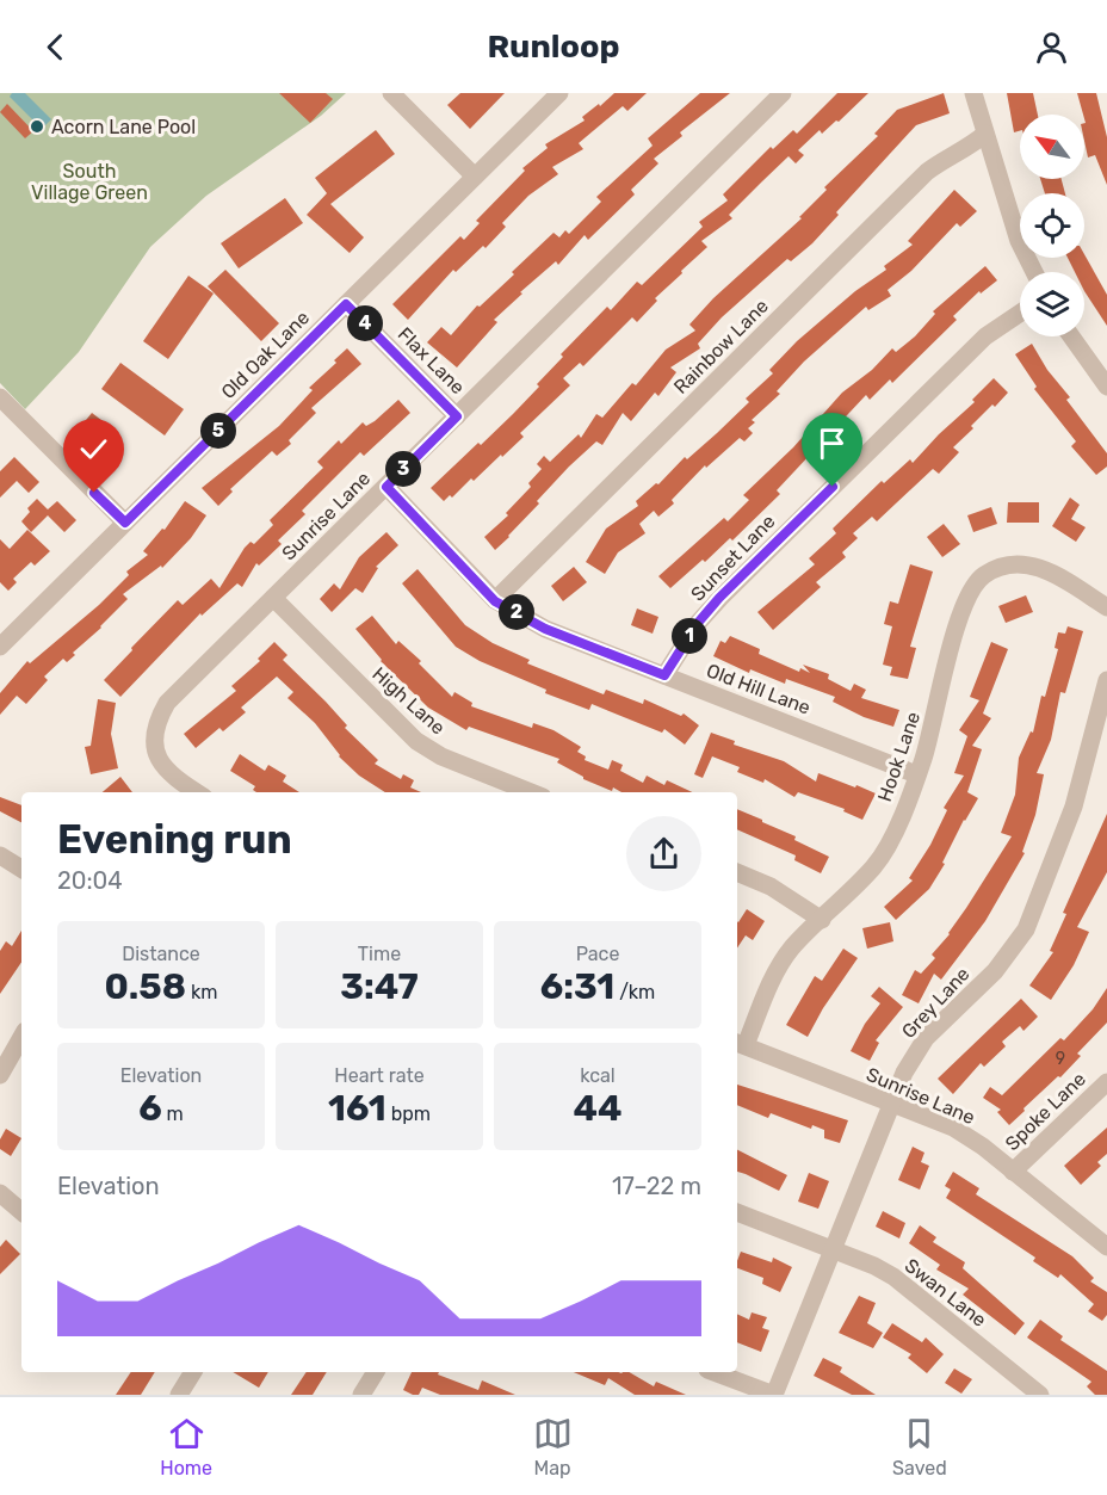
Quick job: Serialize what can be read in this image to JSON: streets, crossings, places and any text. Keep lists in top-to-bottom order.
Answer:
{
  "streets": {
    "street": [
      "Rainbow Lane",
      "Old Oak Lane",
      "Flax Lane",
      "Sunrise Lane",
      "Sunset Lane",
      "Old Hill Lane",
      "High Lane",
      "Hook Lane",
      "Grey Lane",
      "Spoke Lane",
      "Swan Lane"
    ]
  },
  "crossings": [
    ["Rainbow Lane", "Old Hill Lane"],
    ["Old Oak Lane", "Flax Lane"],
    ["Flax Lane", "Sunrise Lane"],
    ["Sunrise Lane", "Old Hill Lane"],
    ["Sunrise Lane", "High Lane"],
    ["Sunrise Lane", "Hook Lane"],
    ["Sunrise Lane", "Grey Lane"],
    ["Sunrise Lane", "Spoke Lane"],
    ["Sunset Lane", "Old Hill Lane"],
    ["Old Hill Lane", "Hook Lane"],
    ["Grey Lane", "Swan Lane"]
  ],
  "parks": ["South Village Green"],
  "places": ["Acorn Lane Pool"],
  "house_numbers": ["9"],
  "north": "top left",
  "page": {
    "header": "Runloop",
    "pins": [
      "4",
      "5",
      "3",
      "2",
      "1"
    ],
    "heading": ["Evening run", "20:04"],
    "stats": [
      ["Distance", "0.58 km"],
      ["Time", "3:47"],
      ["Pace", "6:31 /km"],
      ["Elevation", "6 m"],
      ["Heart rate", "161 bpm"],
      ["kcal", "44"]
    ],
    "chart": ["Elevation", "17–22 m"],
    "tabs": ["Home", "Map", "Saved"]
  }
}
